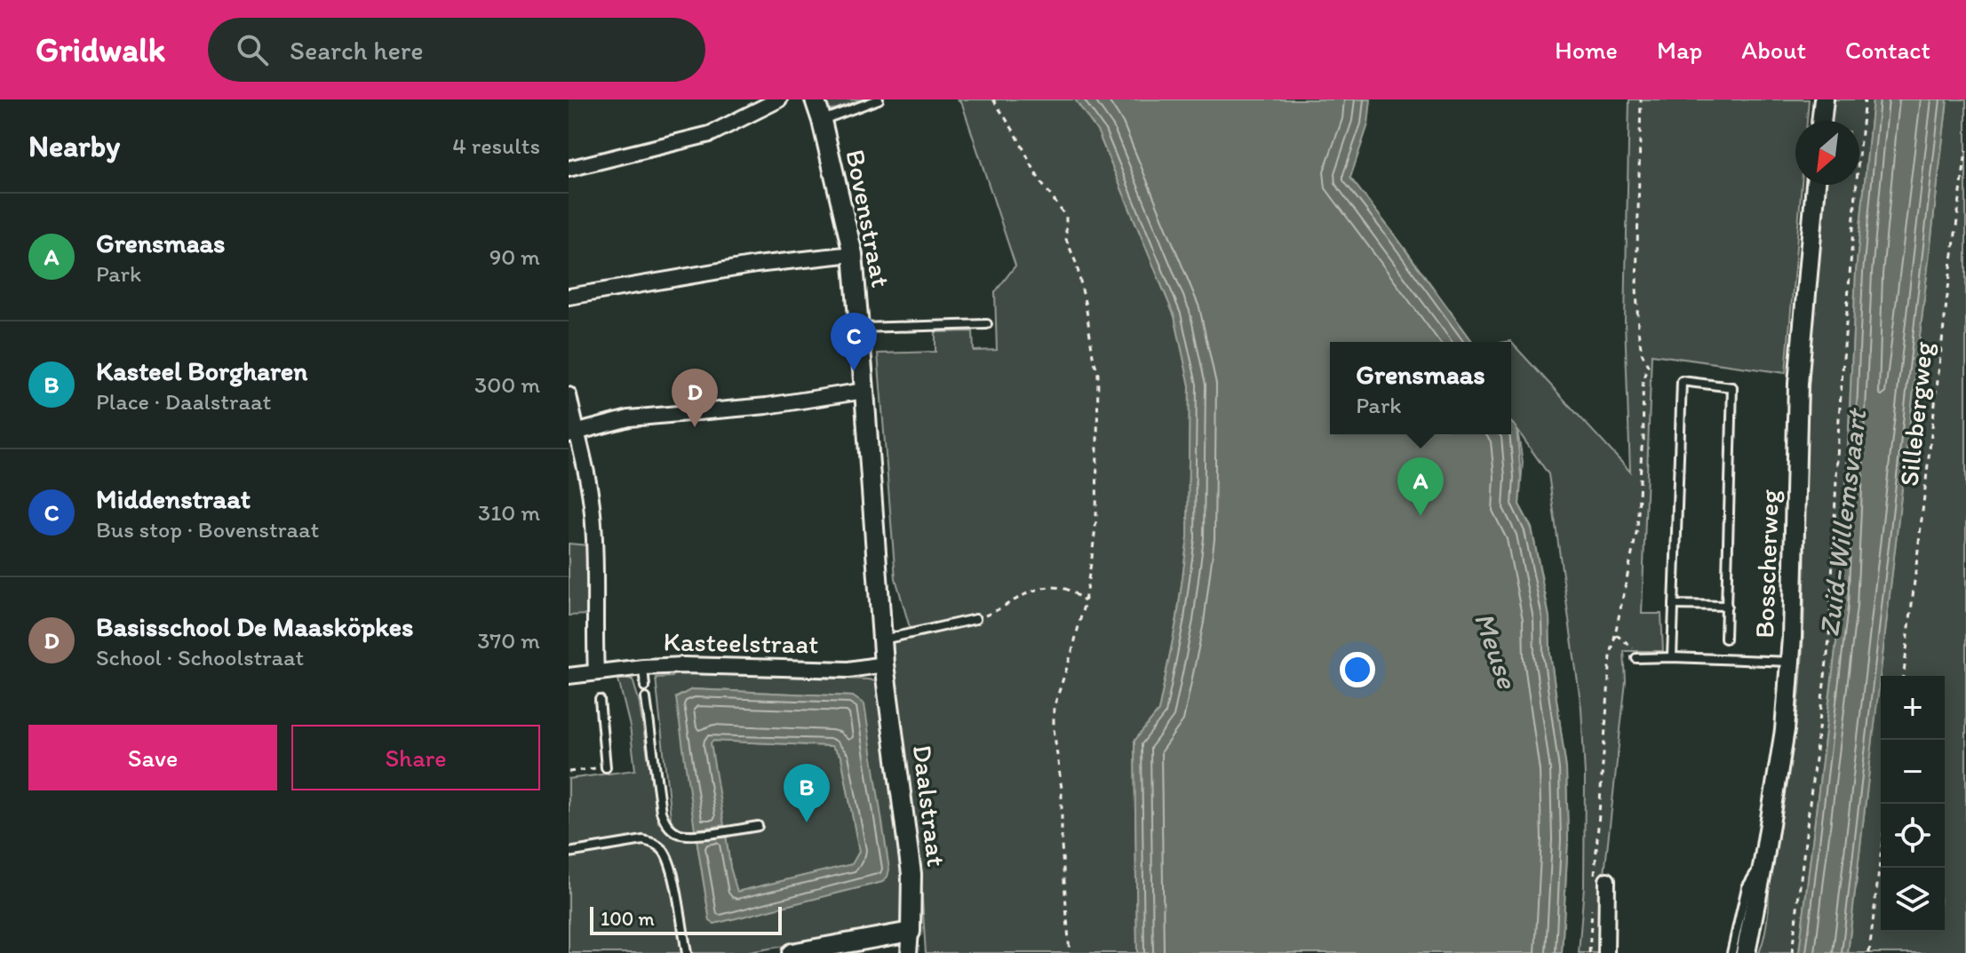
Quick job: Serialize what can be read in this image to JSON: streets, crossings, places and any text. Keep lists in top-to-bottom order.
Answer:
{
  "streets": {
    "street": [
      "Bovenstraat",
      "Bosscherweg",
      "Kasteelstraat",
      "Daalstraat"
    ],
    "path": ["Sillebergweg"]
  },
  "crossings": [
    ["Bovenstraat", "Daalstraat"],
    ["Kasteelstraat", "Daalstraat"]
  ],
  "water": ["Zuid-Willemsvaart", "Meuse"],
  "scale_bar": "100 m",
  "north": "bottom left",
  "page": {
    "header": "Gridwalk",
    "search": "Search here",
    "nav": [
      "Home",
      "Map",
      "About",
      "Contact"
    ],
    "heading": ["Nearby", "4 results"],
    "list": [
      {
        "mark": "A",
        "name": "Grensmaas",
        "note": "Park",
        "value": "90 m"
      },
      {
        "mark": "B",
        "name": "Kasteel Borgharen",
        "note": "Place · Daalstraat",
        "value": "300 m"
      },
      {
        "mark": "C",
        "name": "Middenstraat",
        "note": "Bus stop · Bovenstraat",
        "value": "310 m"
      },
      {
        "mark": "D",
        "name": "Basisschool De Maasköpkes",
        "note": "School · Schoolstraat",
        "value": "370 m"
      }
    ],
    "pins": [
      "C",
      "D",
      "A",
      "B"
    ],
    "popup": ["Grensmaas", "Park"],
    "map_buttons": ["+", "−"],
    "buttons": ["Save", "Share"],
    "scale": "100 m"
  }
}
